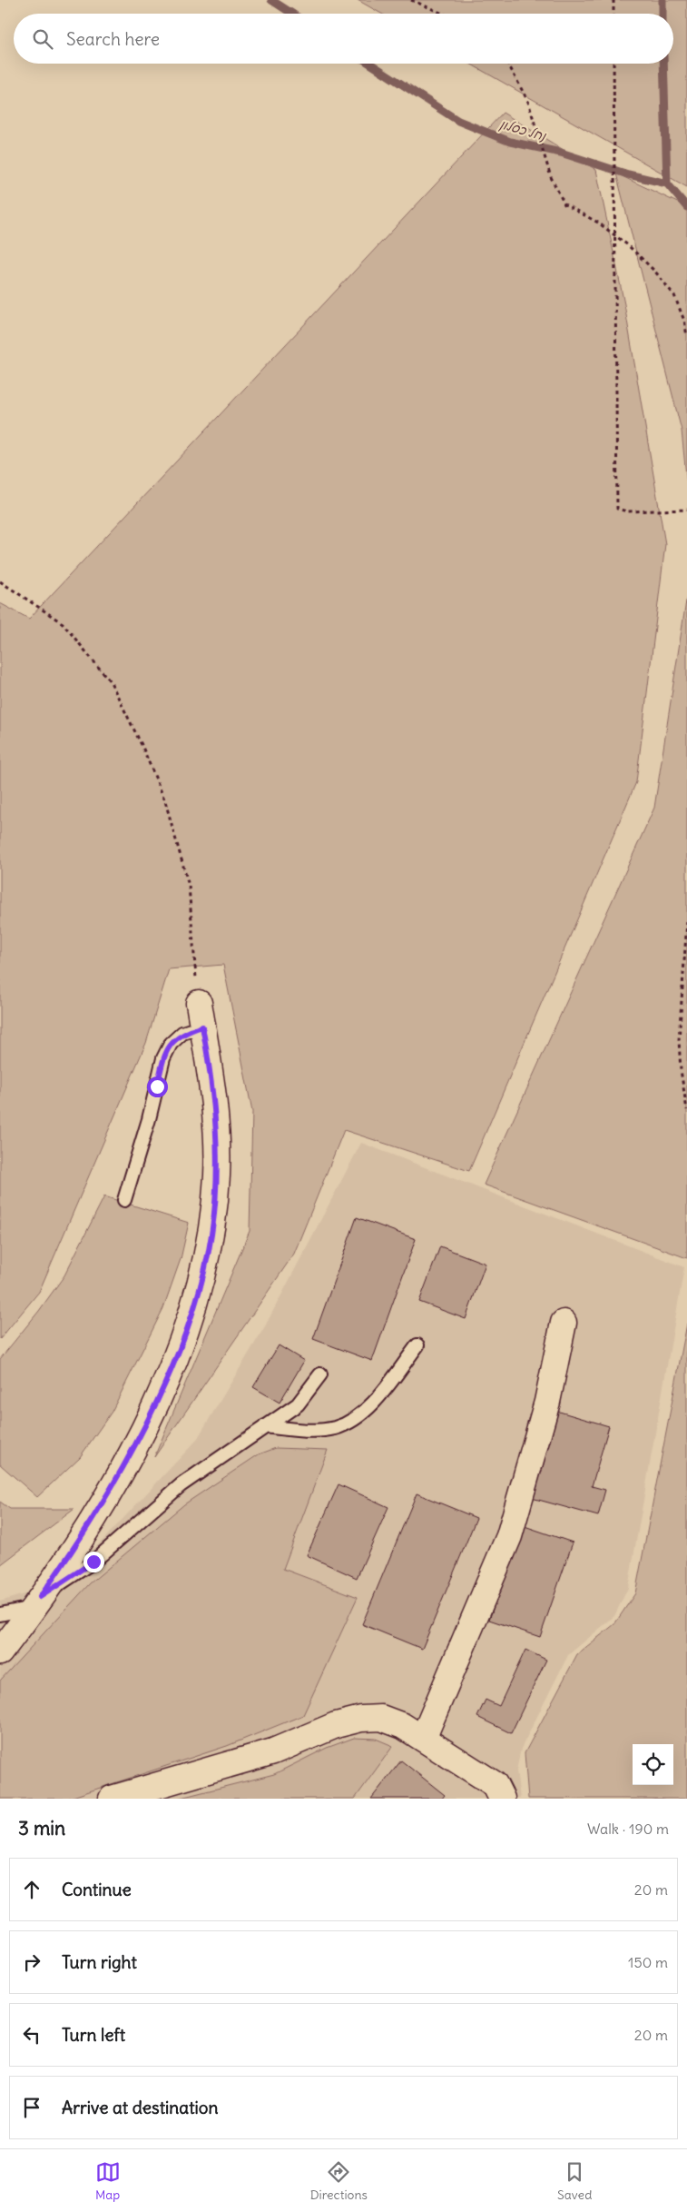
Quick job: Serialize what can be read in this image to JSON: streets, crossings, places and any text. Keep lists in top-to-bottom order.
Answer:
{
  "water": ["נחל כסלון"],
  "page": {
    "search": "Search here",
    "heading": ["3 min", "Walk · 190 m"],
    "list": [
      ["Continue", "20 m"],
      ["Turn right", "150 m"],
      ["Turn left", "20 m"],
      "Arrive at destination"
    ],
    "nav": ["Map", "Directions", "Saved"]
  }
}
